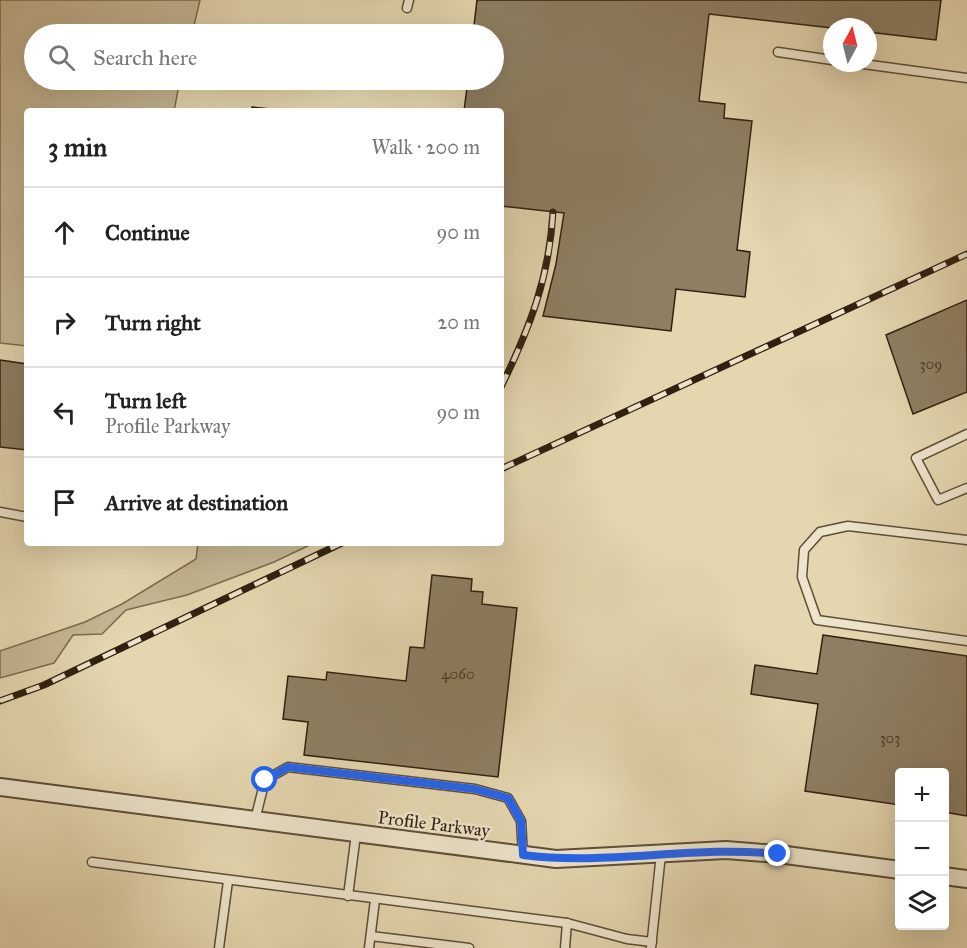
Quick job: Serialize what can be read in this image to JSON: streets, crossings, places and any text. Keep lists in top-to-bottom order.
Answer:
{
  "streets": {
    "street": ["Profile Parkway"]
  },
  "house_numbers": ["309", "4060", "303"],
  "north": "top",
  "page": {
    "search": "Search here",
    "heading": ["3 min", "Walk · 200 m"],
    "list": [
      ["Continue", "90 m"],
      ["Turn right", "20 m"],
      ["Turn left", "Profile Parkway", "90 m"],
      "Arrive at destination"
    ],
    "map_buttons": ["+", "−"]
  }
}
